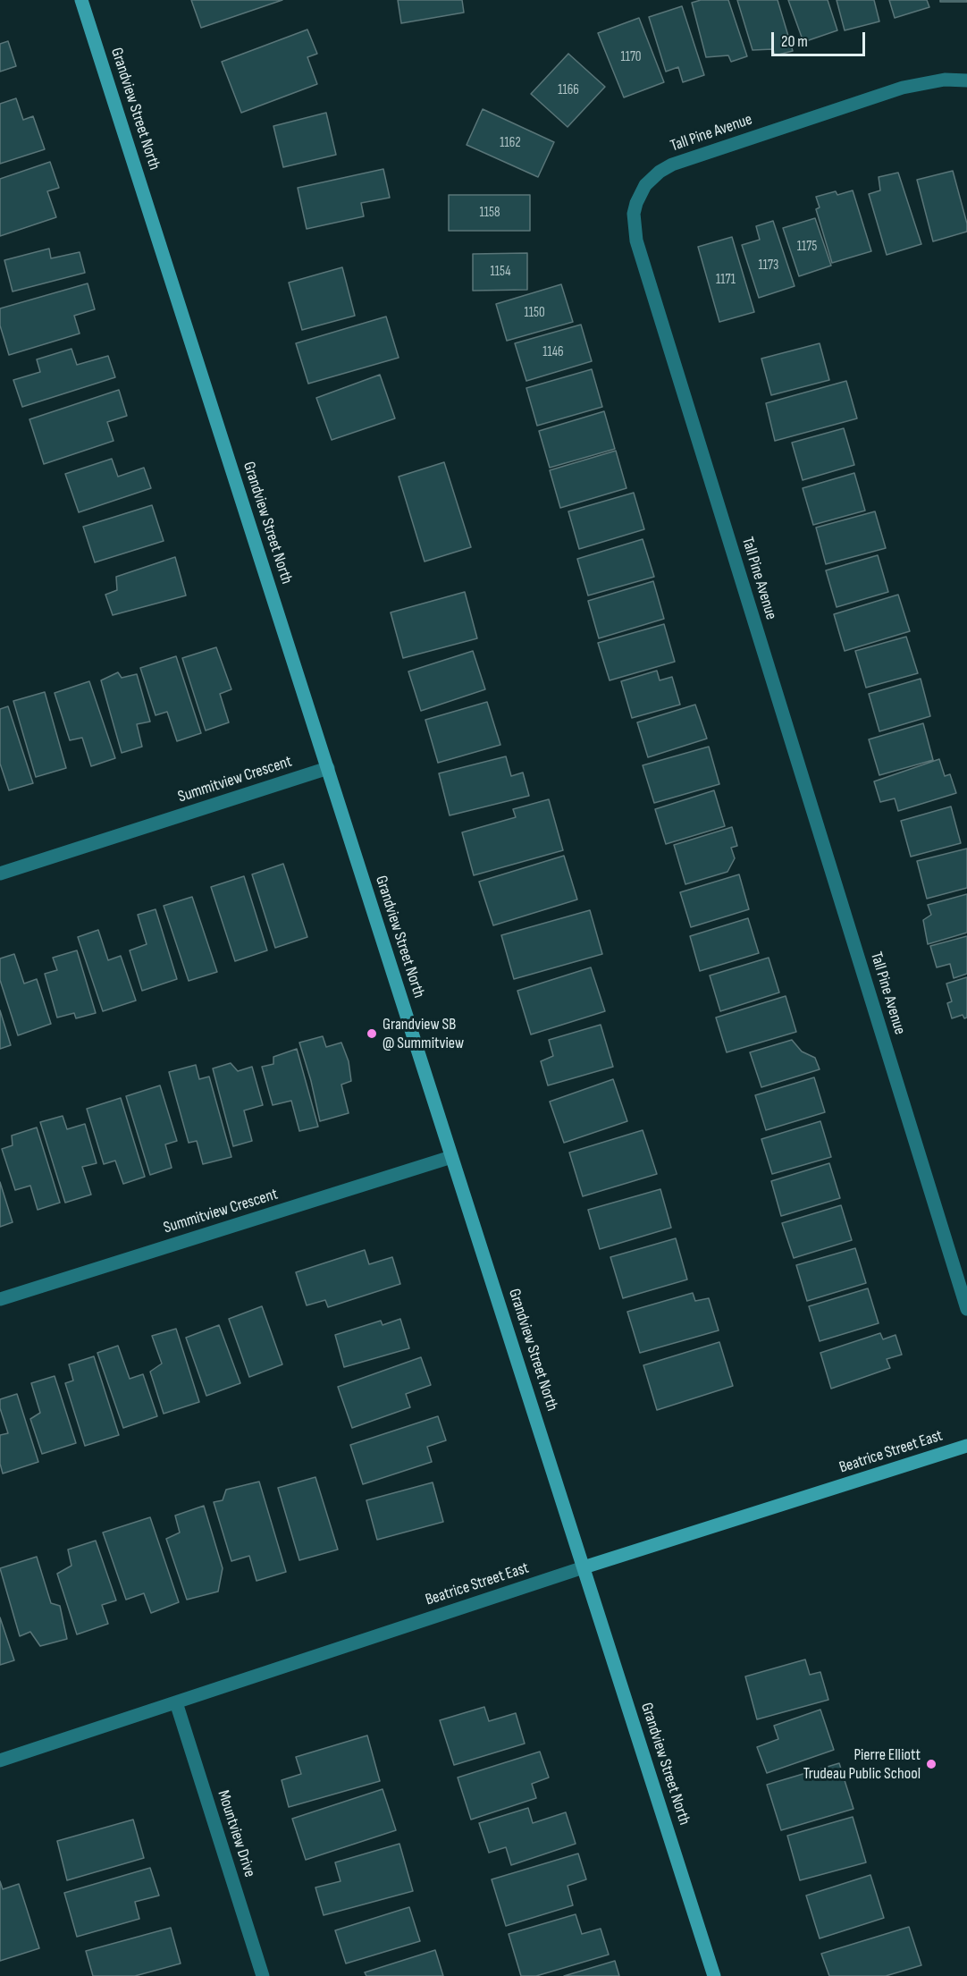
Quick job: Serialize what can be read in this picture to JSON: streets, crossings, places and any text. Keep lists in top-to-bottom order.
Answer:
{
  "streets": {
    "street": [
      "Grandview Street North",
      "Tall Pine Avenue",
      "Summitview Crescent",
      "Beatrice Street East",
      "Mountview Drive"
    ]
  },
  "crossings": [
    ["Grandview Street North", "Summitview Crescent"],
    ["Grandview Street North", "Beatrice Street East"],
    ["Beatrice Street East", "Mountview Drive"]
  ],
  "places": ["Grandview SB @ Summitview", "Pierre Elliott Trudeau Public School"],
  "house_numbers": [
    "1170",
    "1166",
    "1162",
    "1158",
    "1175",
    "1173",
    "1154",
    "1171",
    "1150",
    "1146"
  ],
  "scale_bar": "20 m"
}
